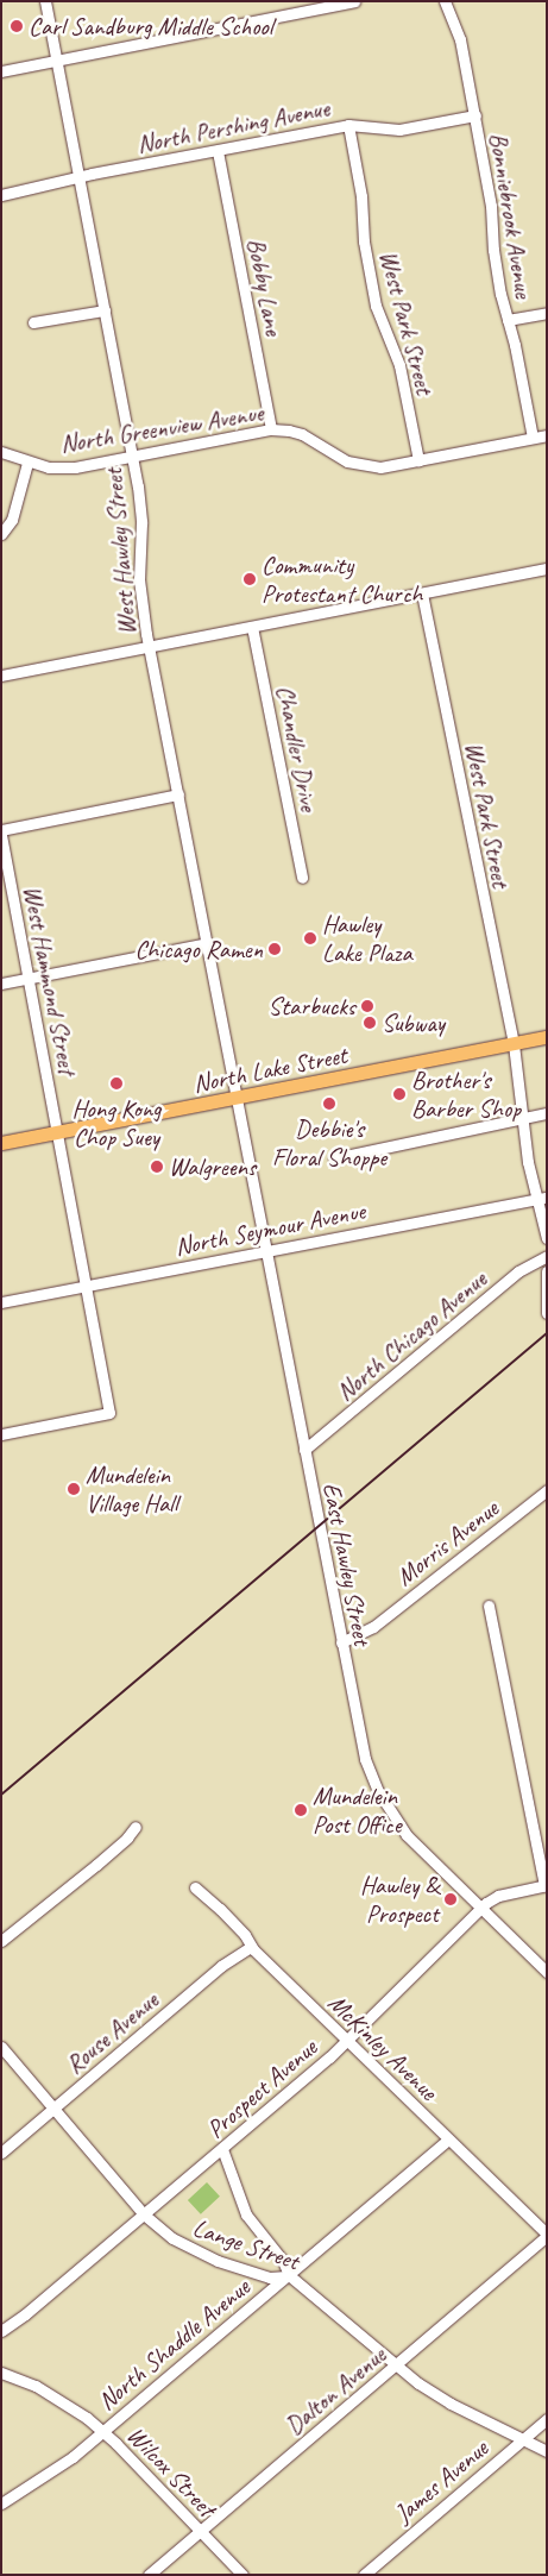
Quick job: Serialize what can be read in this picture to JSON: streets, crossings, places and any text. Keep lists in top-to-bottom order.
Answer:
{
  "streets": {
    "main road": ["North Lake Street"],
    "street": [
      "North Pershing Avenue",
      "Bonniebrook Avenue",
      "Bobby Lane",
      "West Park Street",
      "North Greenview Avenue",
      "West Hawley Street",
      "Chandler Drive",
      "West Hammond Street",
      "North Seymour Avenue",
      "North Chicago Avenue",
      "Morris Avenue",
      "East Hawley Street",
      "Rouse Avenue",
      "McKinley Avenue",
      "Prospect Avenue",
      "Lange Street",
      "North Shaddle Avenue",
      "Dalton Avenue",
      "Wilcox Street",
      "James Avenue"
    ]
  },
  "crossings": [
    ["North Pershing Avenue", "Bonniebrook Avenue"],
    ["North Pershing Avenue", "Bobby Lane"],
    ["North Pershing Avenue", "West Park Street"],
    ["North Pershing Avenue", "West Hawley Street"],
    ["Bonniebrook Avenue", "North Greenview Avenue"],
    ["Bobby Lane", "North Greenview Avenue"],
    ["West Park Street", "North Greenview Avenue"],
    ["West Park Street", "North Lake Street"],
    ["West Park Street", "North Seymour Avenue"],
    ["North Greenview Avenue", "West Hawley Street"],
    ["West Hawley Street", "North Lake Street"],
    ["West Hawley Street", "East Hawley Street"],
    ["West Hammond Street", "North Lake Street"],
    ["West Hammond Street", "North Seymour Avenue"],
    ["North Lake Street", "East Hawley Street"],
    ["North Seymour Avenue", "East Hawley Street"],
    ["North Chicago Avenue", "East Hawley Street"],
    ["Morris Avenue", "East Hawley Street"],
    ["East Hawley Street", "Prospect Avenue"],
    ["Rouse Avenue", "McKinley Avenue"],
    ["Rouse Avenue", "Lange Street"],
    ["McKinley Avenue", "Prospect Avenue"],
    ["McKinley Avenue", "North Shaddle Avenue"],
    ["McKinley Avenue", "Dalton Avenue"],
    ["Prospect Avenue", "Lange Street"],
    ["Lange Street", "North Shaddle Avenue"],
    ["Lange Street", "Dalton Avenue"],
    ["Lange Street", "James Avenue"],
    ["North Shaddle Avenue", "Wilcox Street"],
    ["Dalton Avenue", "Wilcox Street"]
  ],
  "places": [
    "Carl Sandburg Middle School",
    "Community Protestant Church",
    "Hawley Lake Plaza",
    "Chicago Ramen",
    "Starbucks",
    "Subway",
    "Hong Kong Chop Suey",
    "Brother's Barber Shop",
    "Debbie's Floral Shoppe",
    "Walgreens",
    "Mundelein Village Hall",
    "Mundelein Post Office",
    "Hawley & Prospect"
  ]
}
